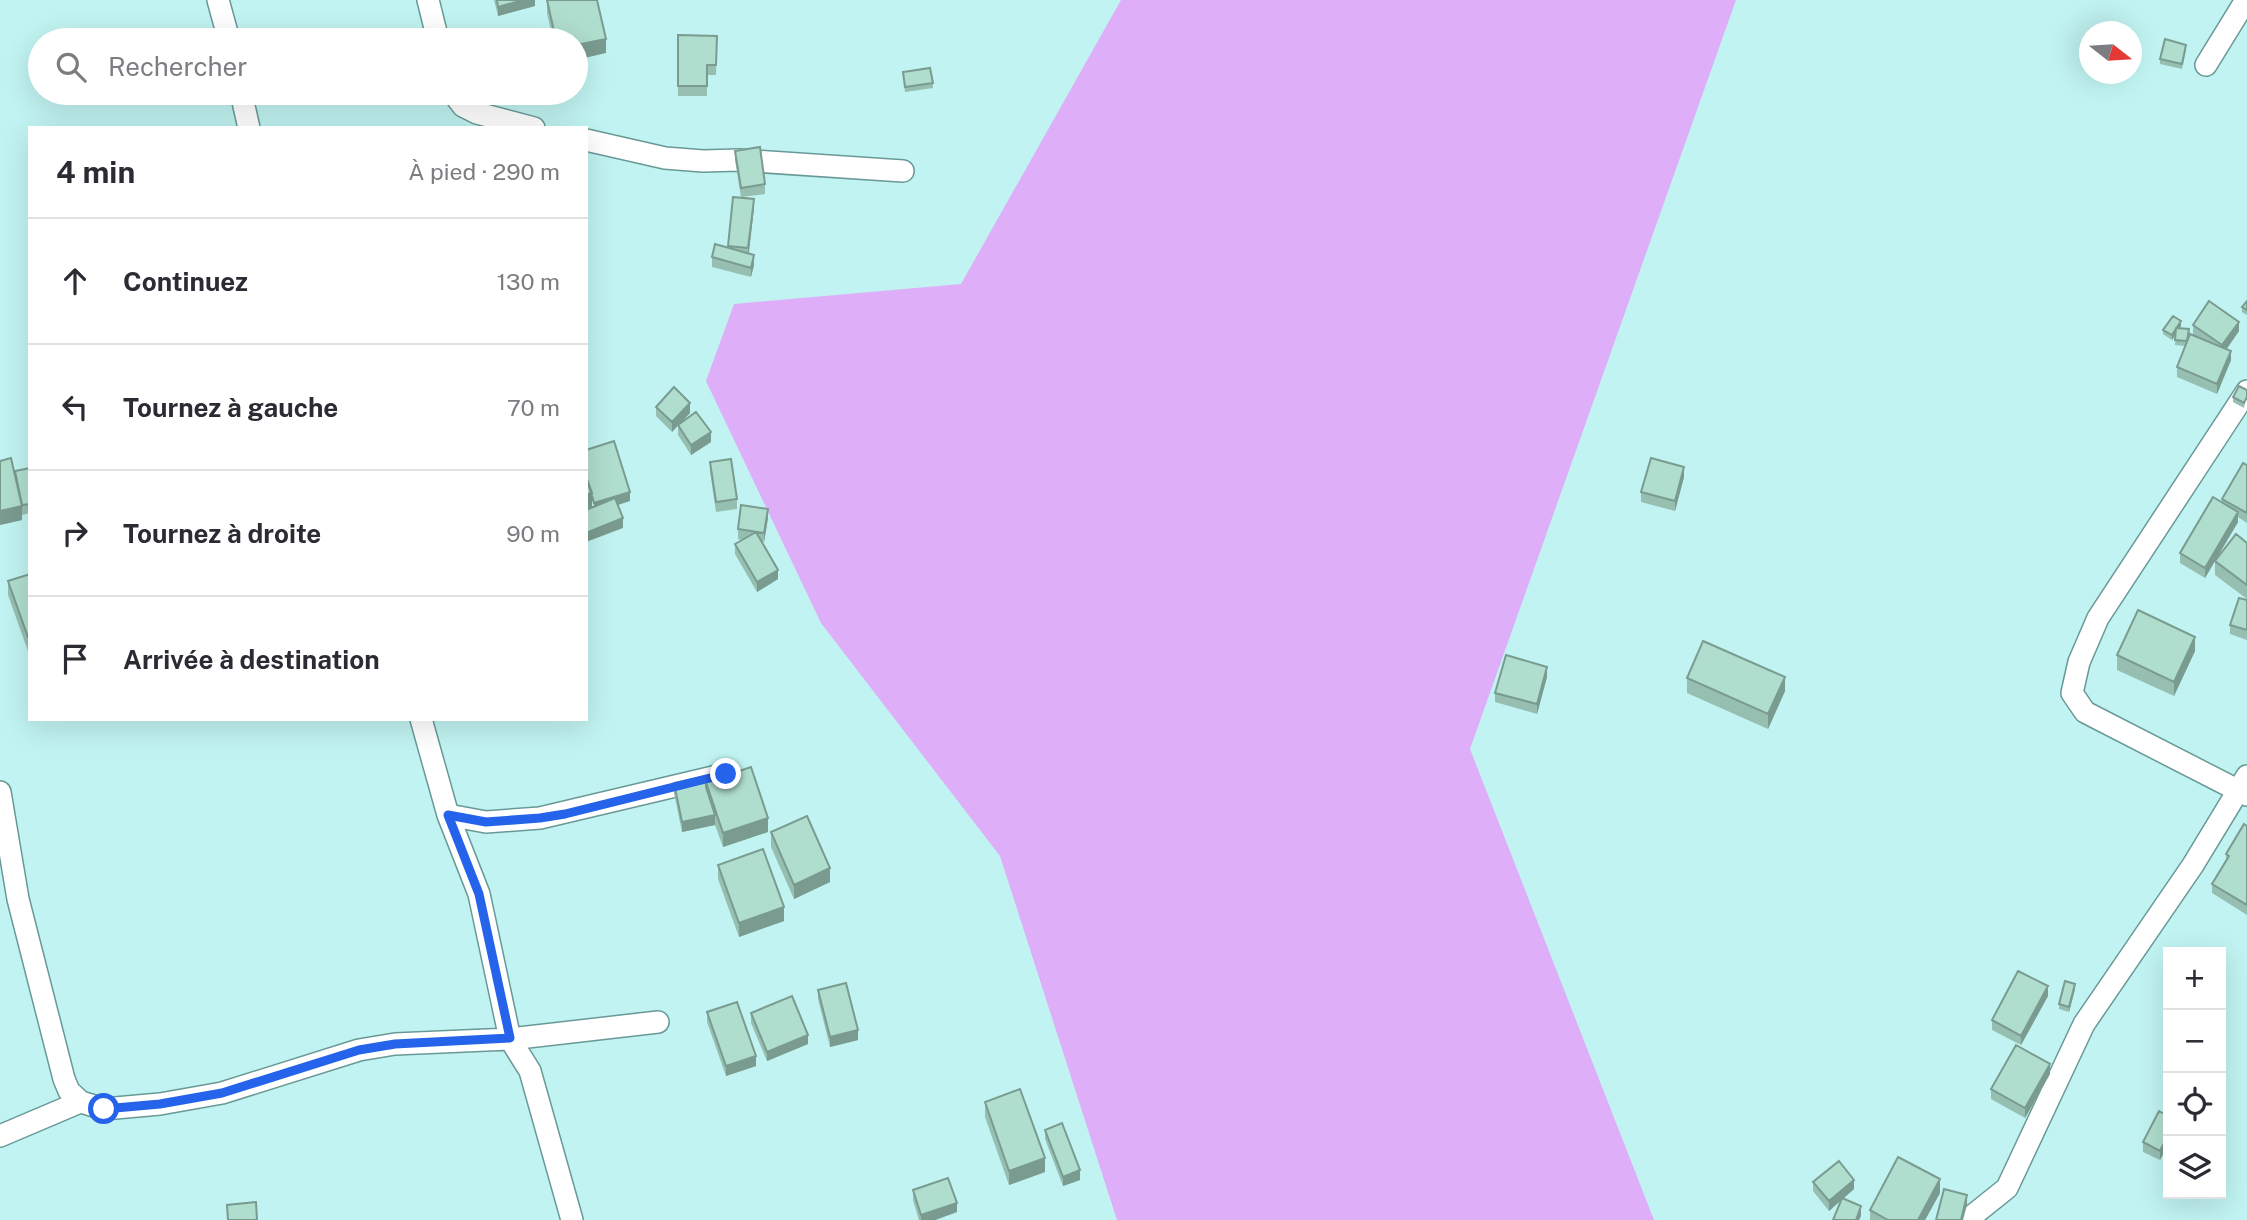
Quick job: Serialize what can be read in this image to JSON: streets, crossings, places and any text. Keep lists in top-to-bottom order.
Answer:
{
  "north": "right",
  "page": {
    "search": "Rechercher",
    "heading": ["4 min", "À pied · 290 m"],
    "list": [
      ["Continuez", "130 m"],
      ["Tournez à gauche", "70 m"],
      ["Tournez à droite", "90 m"],
      "Arrivée à destination"
    ],
    "map_buttons": ["+", "−"]
  }
}
